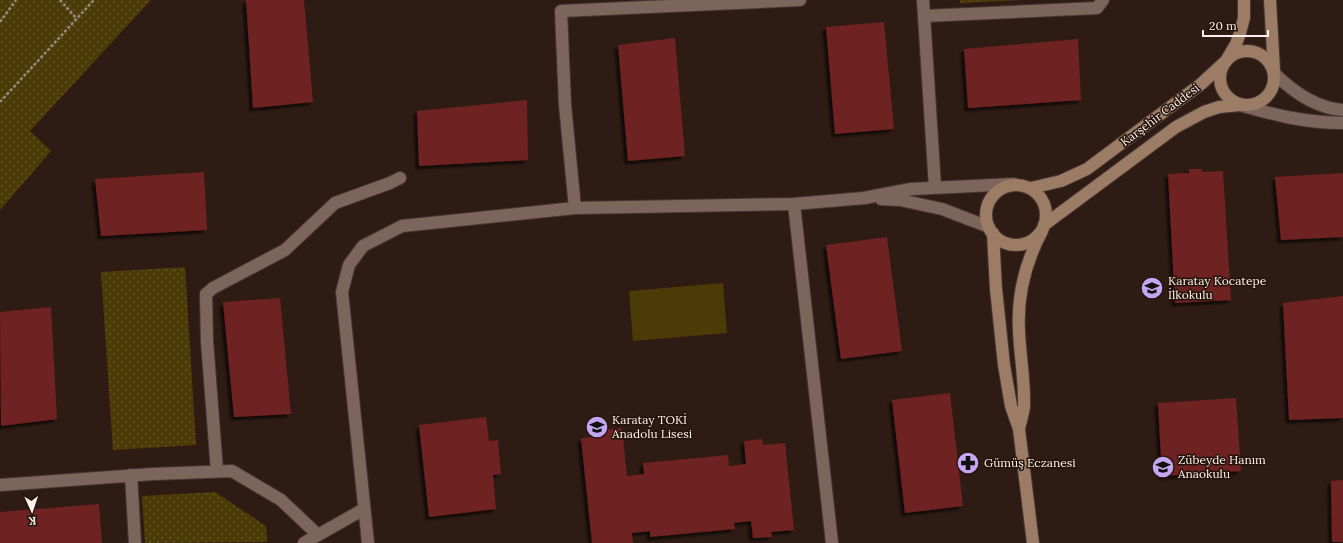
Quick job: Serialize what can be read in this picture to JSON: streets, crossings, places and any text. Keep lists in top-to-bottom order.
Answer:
{
  "streets": {
    "street": ["Karşehir Caddesi"]
  },
  "places": {
    "school or university": ["Karatay Kocatepe İlkokulu", "Karatay TOKİ Anadolu Lisesi", "Zübeyde Hanım Anaokulu"],
    "pharmacy": ["Gümüş Eczanesi"]
  },
  "scale_bar": "20 m",
  "north": "bottom"
}
